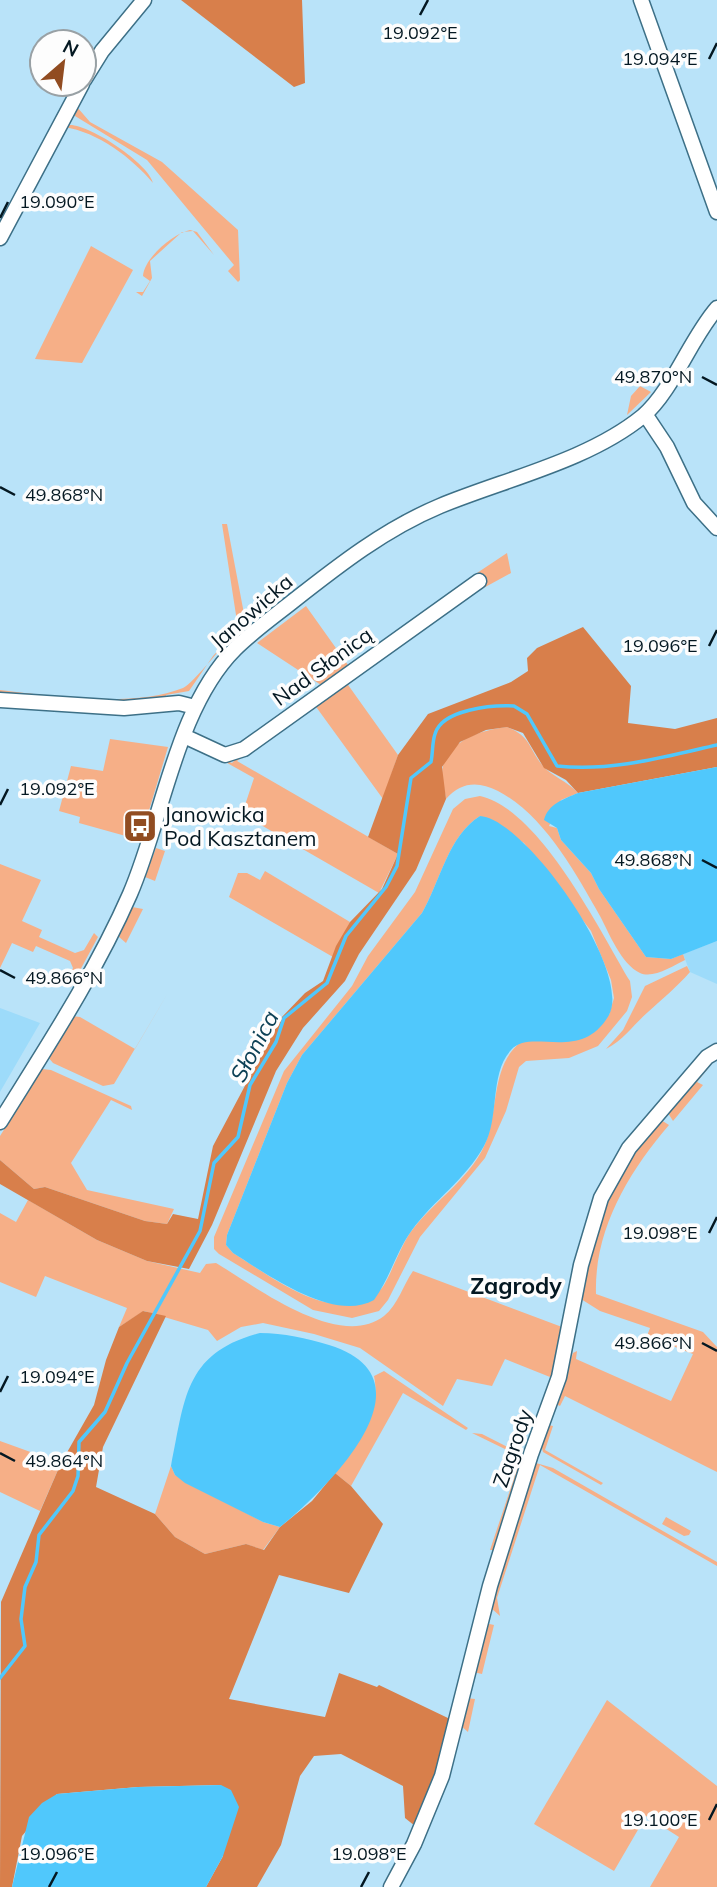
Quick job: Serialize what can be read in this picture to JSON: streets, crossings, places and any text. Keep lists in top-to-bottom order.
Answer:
{
  "streets": {
    "street": ["Janowicka", "Nad Słonicą", "Zagrody"]
  },
  "crossings": [
    ["Janowicka", "Nad Słonicą"]
  ],
  "districts": ["Zagrody"],
  "water": ["Słonica"],
  "places": {
    "bus stop": ["Janowicka Pod Kasztanem"]
  },
  "north": "top right",
  "coordinates": [
    "19.092°E",
    "19.094°E",
    "19.090°E",
    "49.870°N",
    "49.868°N",
    "19.096°E",
    "49.866°N",
    "19.098°E",
    "49.864°N",
    "19.100°E"
  ]
}
